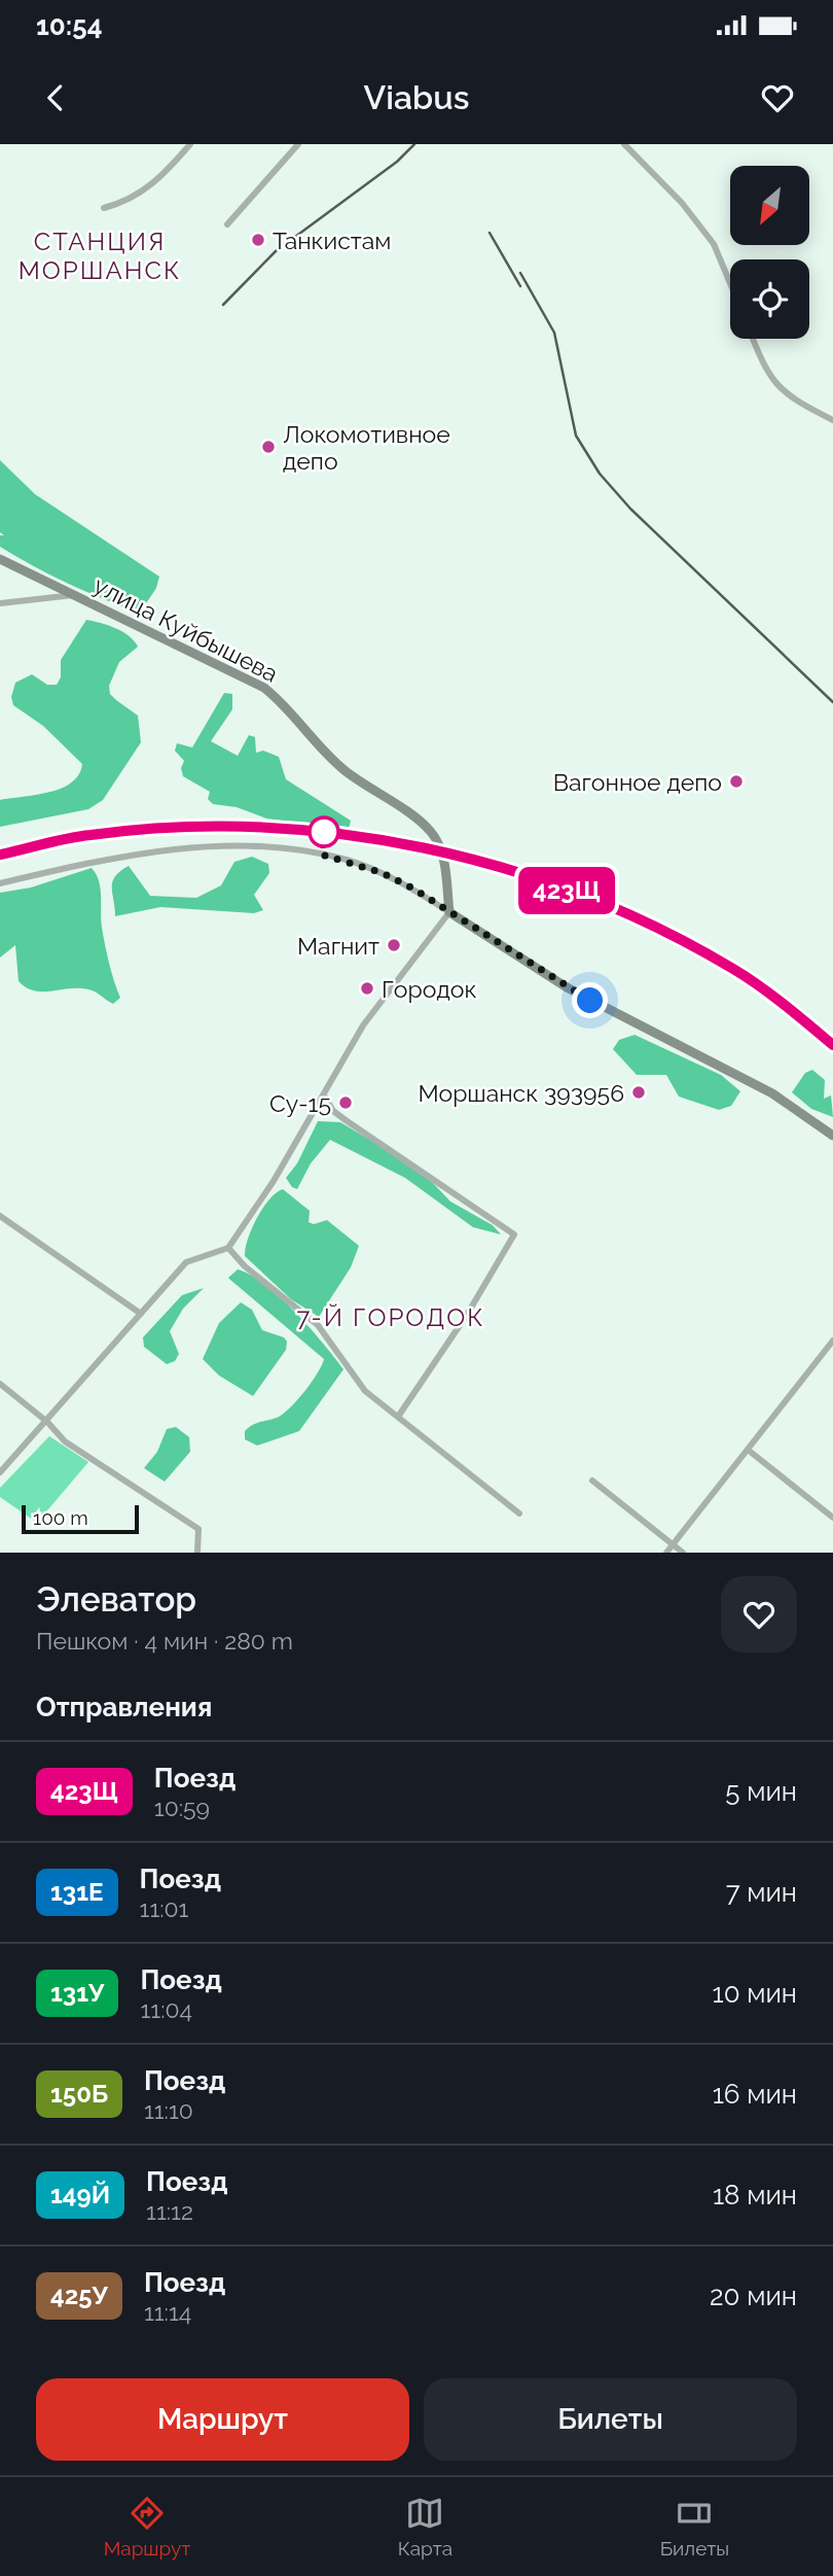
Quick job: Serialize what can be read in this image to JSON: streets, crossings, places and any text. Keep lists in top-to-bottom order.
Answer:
{
  "streets": {
    "street": ["улица Куйбышева"]
  },
  "districts": ["СТАНЦИЯ МОРШАНСК", "7-Й ГОРОДОК"],
  "places": [
    "Танкистам",
    "Локомотивное депо",
    "Вагонное депо",
    "Магнит",
    "Городок",
    "Моршанск 393956",
    "Су-15"
  ],
  "scale_bar": "100 m",
  "north": "bottom left",
  "page": {
    "status": "10:54",
    "header": "Viabus",
    "on_map": "423Щ",
    "scale": "100 m",
    "heading": [
      ["Элеватор", "Пешком · 4 мин · 280 m"],
      "Отправления"
    ],
    "list": [
      {
        "mark": "423Щ",
        "name": "Поезд",
        "note": "10:59",
        "value": "5 мин"
      },
      {
        "mark": "131Е",
        "name": "Поезд",
        "note": "11:01",
        "value": "7 мин"
      },
      {
        "mark": "131У",
        "name": "Поезд",
        "note": "11:04",
        "value": "10 мин"
      },
      {
        "mark": "150Б",
        "name": "Поезд",
        "note": "11:10",
        "value": "16 мин"
      },
      {
        "mark": "149Й",
        "name": "Поезд",
        "note": "11:12",
        "value": "18 мин"
      },
      {
        "mark": "425У",
        "name": "Поезд",
        "note": "11:14",
        "value": "20 мин"
      }
    ],
    "buttons": ["Маршрут", "Билеты"],
    "tabs": ["Маршрут", "Карта", "Билеты"]
  }
}
